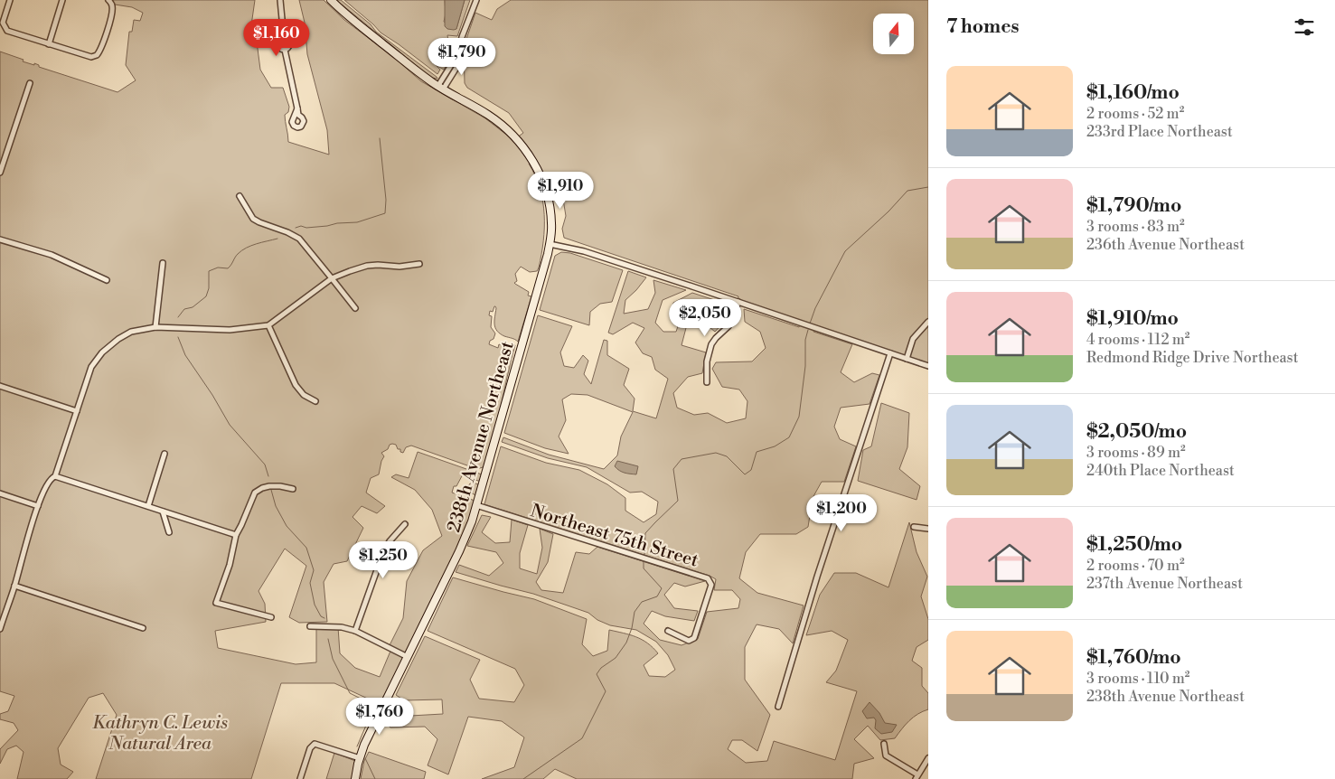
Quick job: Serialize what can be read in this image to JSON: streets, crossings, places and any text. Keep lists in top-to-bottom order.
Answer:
{
  "streets": {
    "street": ["238th Avenue Northeast", "Northeast 75th Street"]
  },
  "crossings": [
    ["238th Avenue Northeast", "Northeast 75th Street"]
  ],
  "parks": ["Kathryn C. Lewis Natural Area"],
  "north": "top",
  "page": {
    "heading": "7 homes",
    "price": [
      "$1,160",
      "$1,790",
      "$1,910",
      "$2,050",
      "$1,200",
      "$1,250",
      "$1,760"
    ],
    "list": [
      {
        "name": "$1,160/mo",
        "note": "2 rooms · 52 m² · 233rd Place Northeast"
      },
      {
        "name": "$1,790/mo",
        "note": "3 rooms · 83 m² · 236th Avenue Northeast"
      },
      {
        "name": "$1,910/mo",
        "note": "4 rooms · 112 m² · Redmond Ridge Drive Northeast"
      },
      {
        "name": "$2,050/mo",
        "note": "3 rooms · 89 m² · 240th Place Northeast"
      },
      {
        "name": "$1,250/mo",
        "note": "2 rooms · 70 m² · 237th Avenue Northeast"
      },
      {
        "name": "$1,760/mo",
        "note": "3 rooms · 110 m² · 238th Avenue Northeast"
      }
    ]
  }
}
